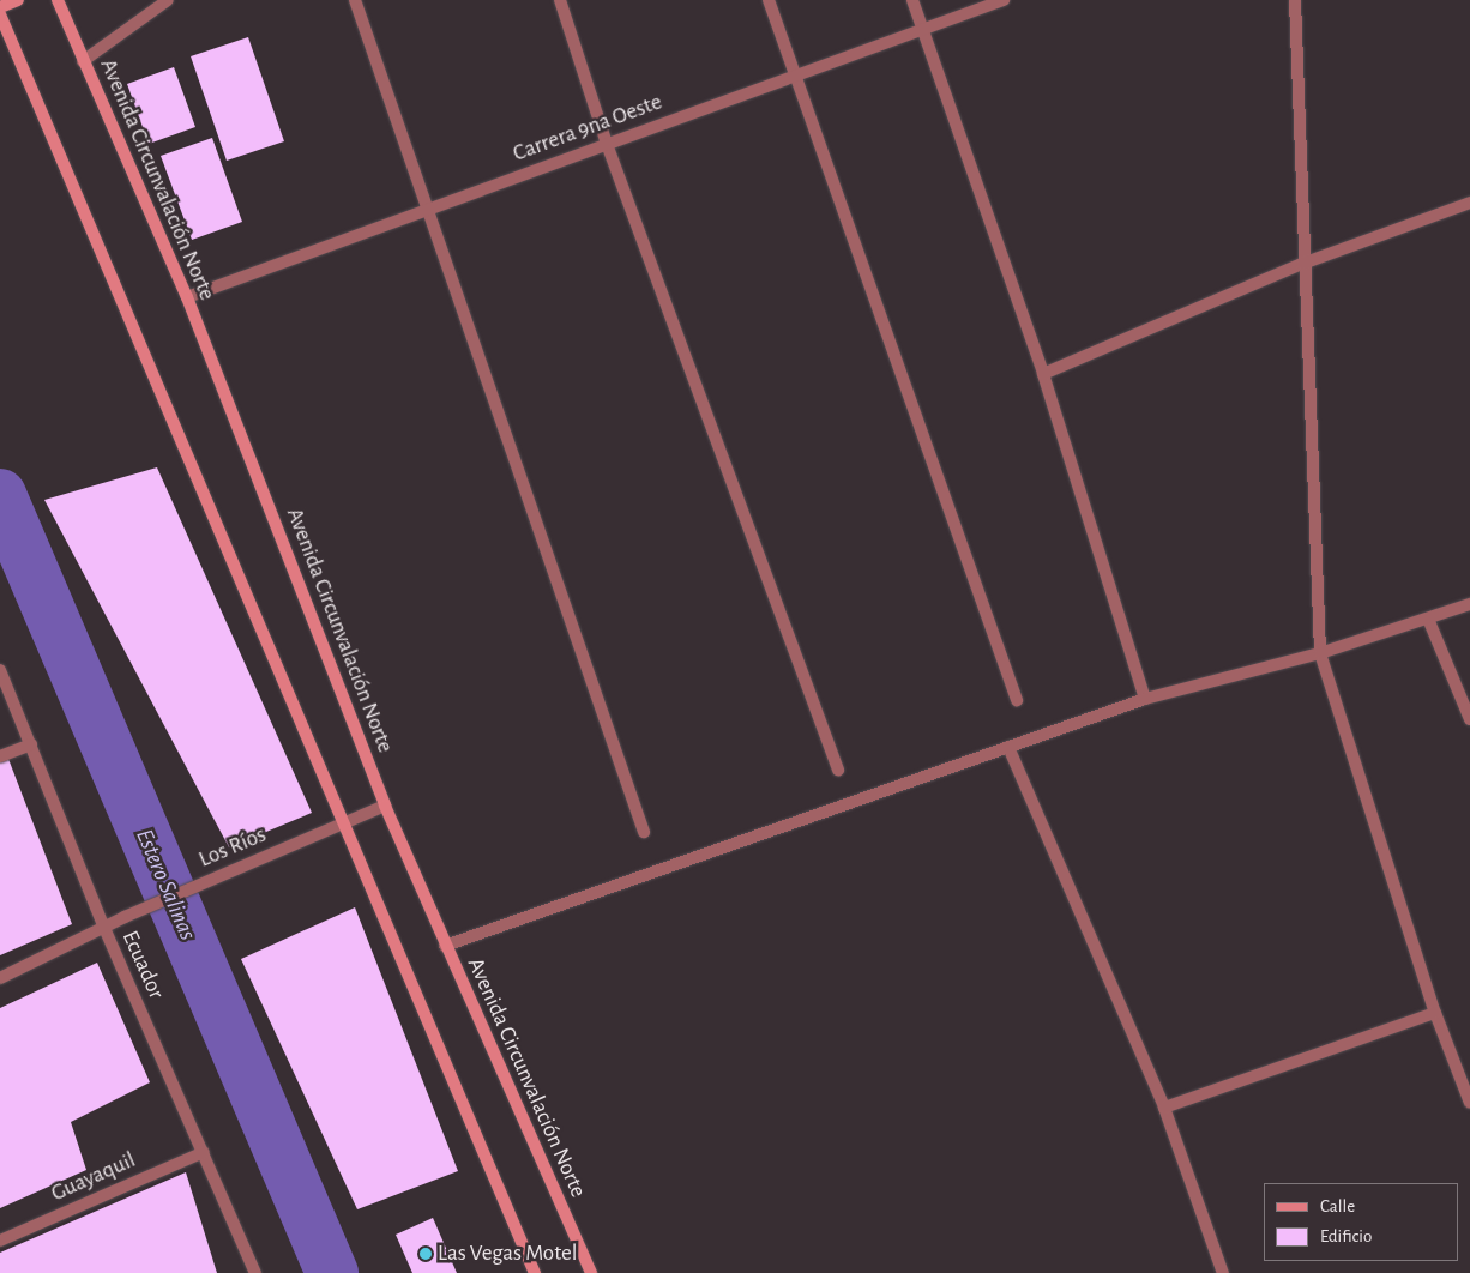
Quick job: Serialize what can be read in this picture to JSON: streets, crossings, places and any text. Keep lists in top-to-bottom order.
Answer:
{
  "streets": {
    "main road": ["Avenida Circunvalación Norte"],
    "street": [
      "Carrera 9na Oeste",
      "Los Ríos",
      "Ecuador",
      "Guayaquil"
    ]
  },
  "crossings": [
    ["Carrera 9na Oeste", "Avenida Circunvalación Norte"],
    ["Avenida Circunvalación Norte", "Los Ríos"],
    ["Los Ríos", "Ecuador"],
    ["Ecuador", "Guayaquil"]
  ],
  "water": ["Estero Salinas"],
  "places": ["Las Vegas Motel"],
  "legend": ["Calle", "Edificio"]
}
